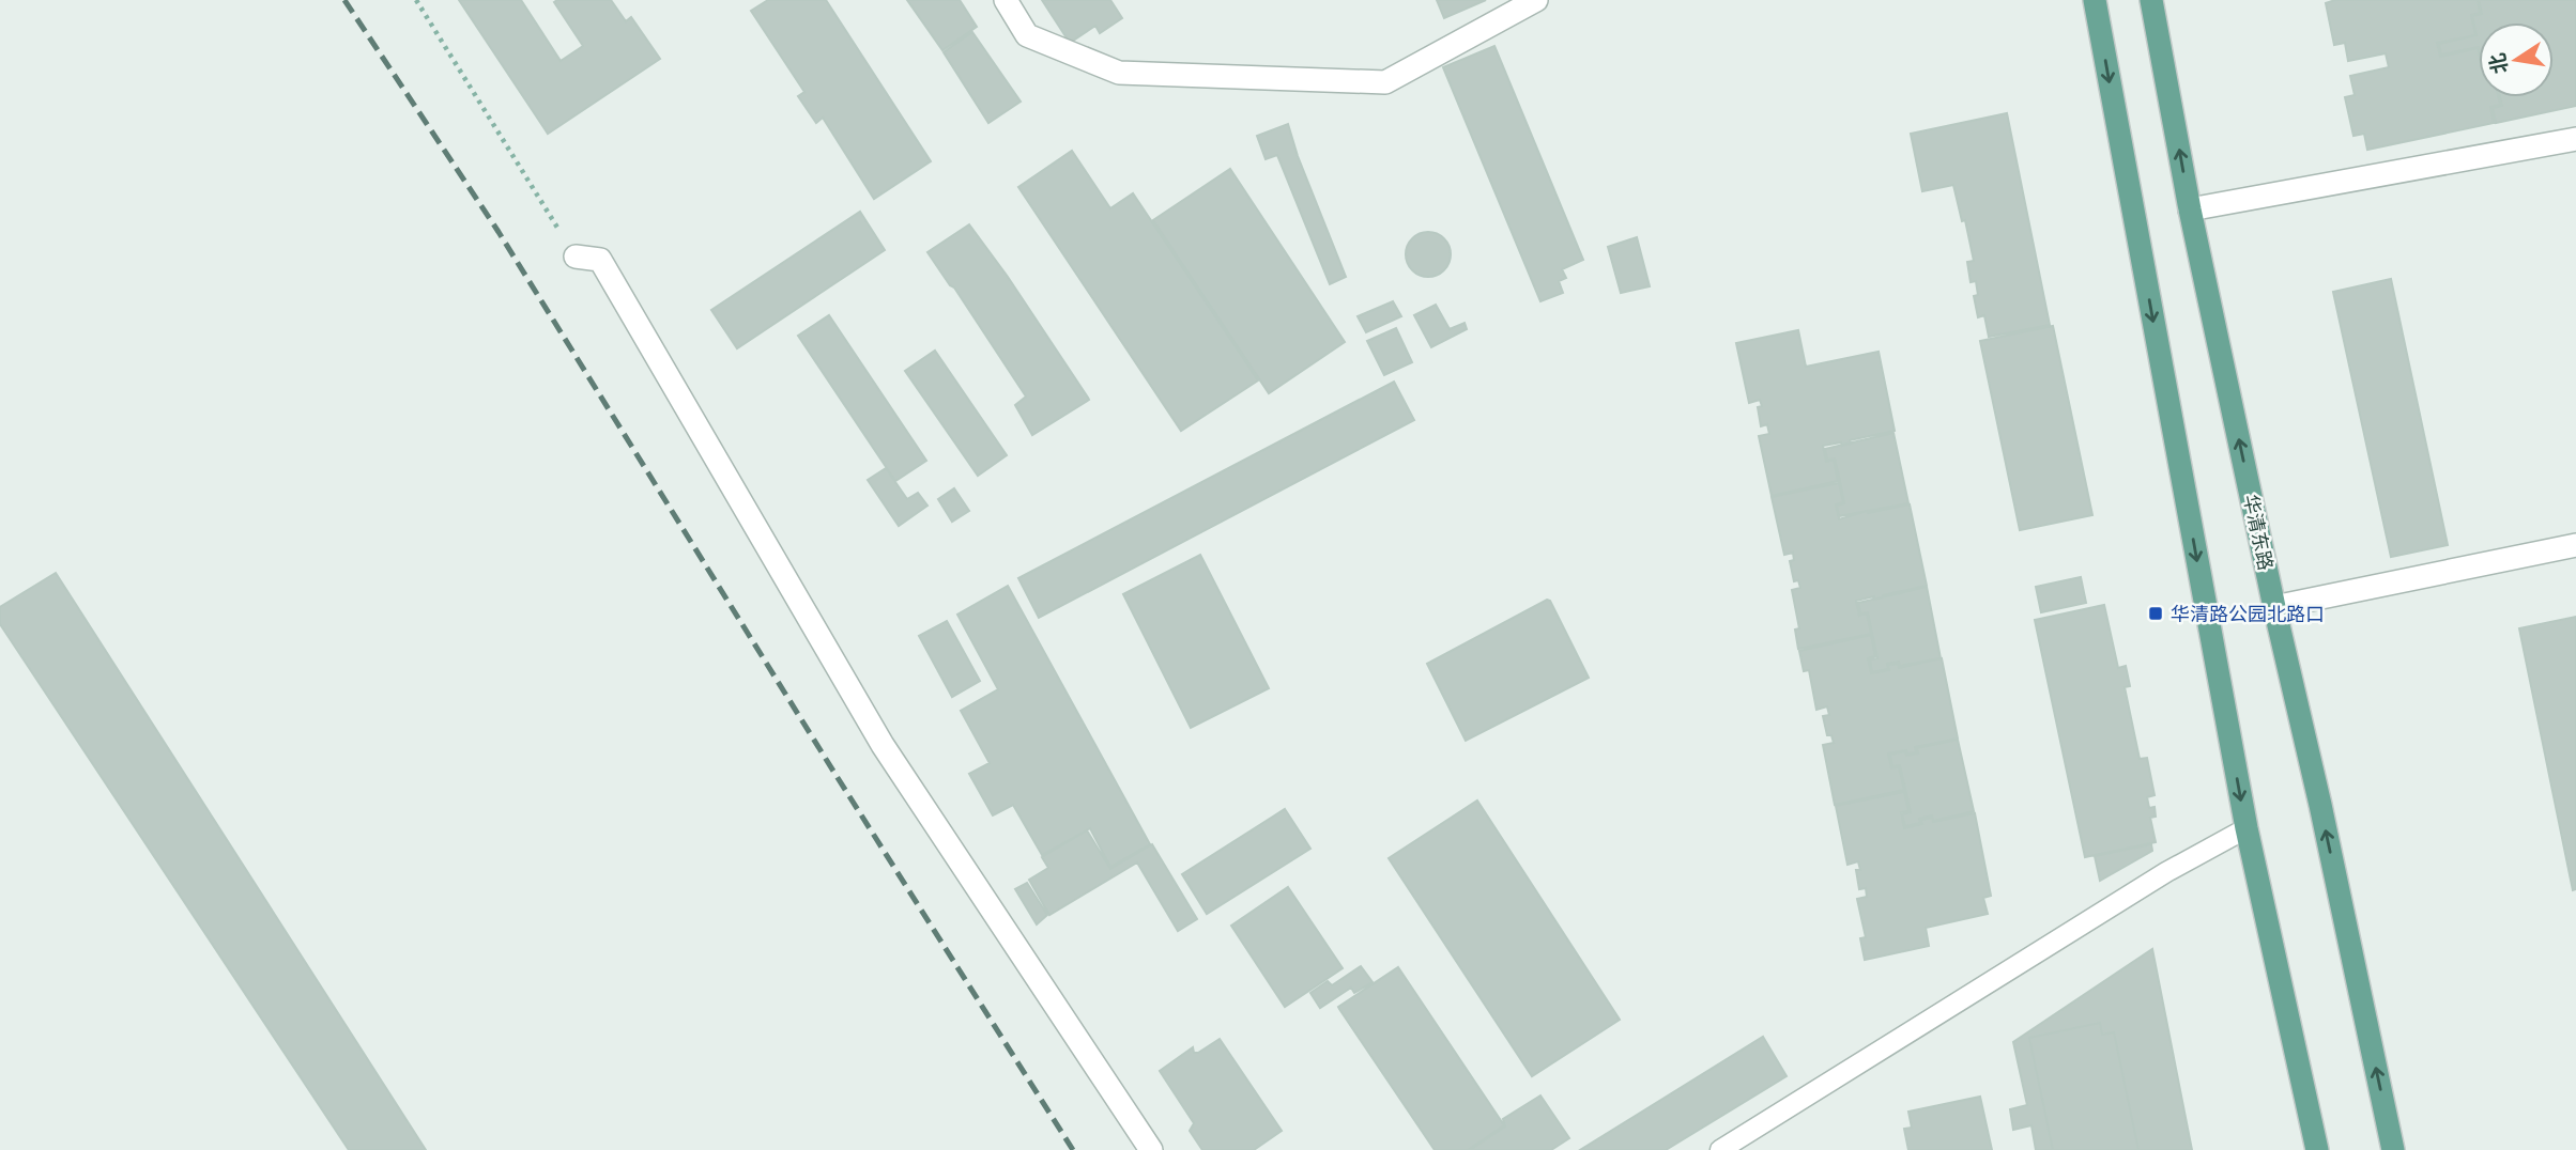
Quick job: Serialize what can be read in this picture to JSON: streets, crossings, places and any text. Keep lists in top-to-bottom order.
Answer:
{
  "streets": {
    "main road": ["华清东路"]
  },
  "places": {
    "transit": ["华清路公园北路口"]
  },
  "north": "left"
}
